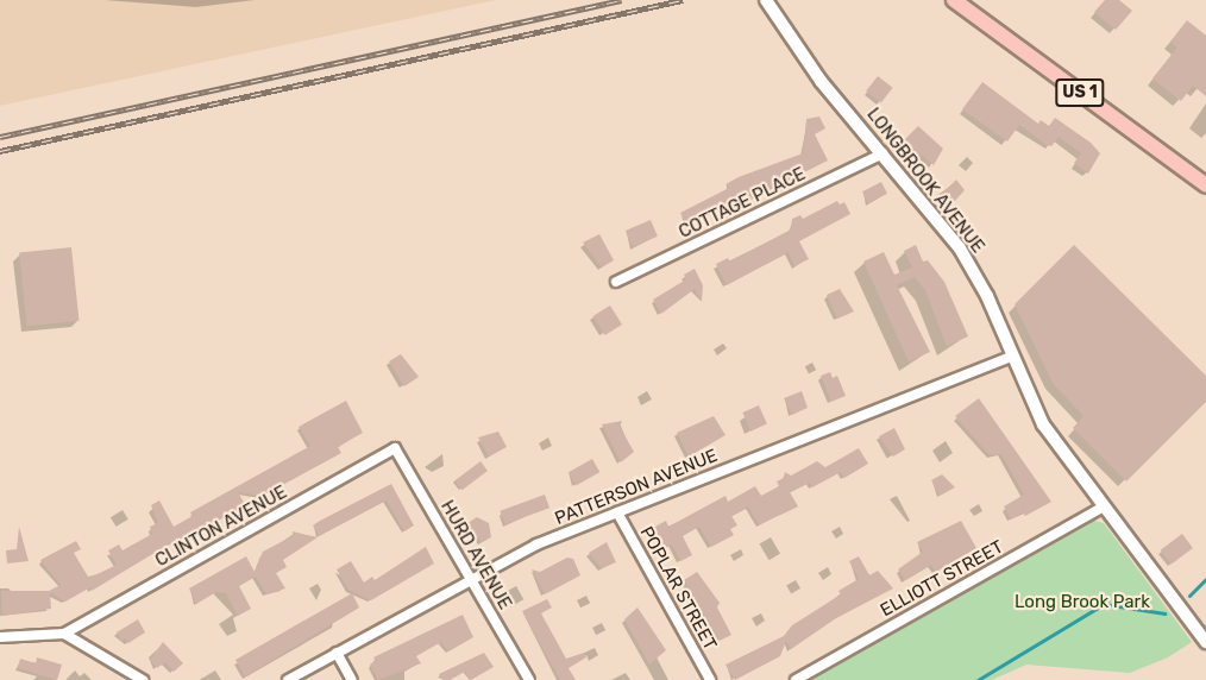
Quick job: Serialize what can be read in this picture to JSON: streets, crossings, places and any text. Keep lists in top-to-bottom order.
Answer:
{
  "streets": {
    "main road": ["US 1"],
    "street": [
      "LONGBROOK AVENUE",
      "COTTAGE PLACE",
      "PATTERSON AVENUE",
      "CLINTON AVENUE",
      "HURD AVENUE",
      "ELLIOTT STREET",
      "POPLAR STREET"
    ]
  },
  "crossings": [
    ["LONGBROOK AVENUE", "COTTAGE PLACE"],
    ["LONGBROOK AVENUE", "PATTERSON AVENUE"],
    ["LONGBROOK AVENUE", "ELLIOTT STREET"],
    ["PATTERSON AVENUE", "HURD AVENUE"],
    ["PATTERSON AVENUE", "POPLAR STREET"],
    ["CLINTON AVENUE", "HURD AVENUE"]
  ],
  "parks": ["Long Brook Park"]
}
